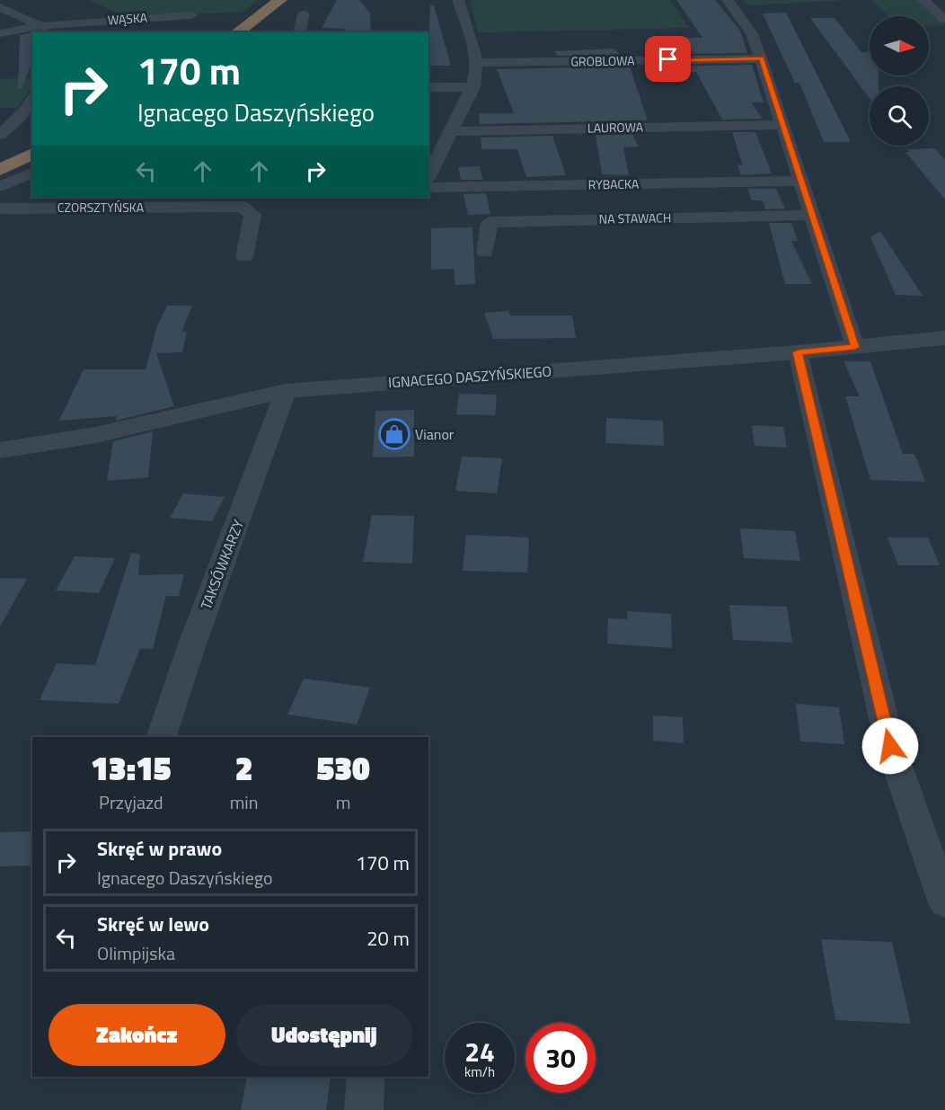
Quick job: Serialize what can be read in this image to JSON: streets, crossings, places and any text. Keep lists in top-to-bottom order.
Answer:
{
  "streets": {
    "street": [
      "WĄSKA",
      "GROBLOWA",
      "LAUROWA",
      "RYBACKA",
      "CZORSZTYŃSKA",
      "NA STAWACH",
      "IGNACEGO DASZYŃSKIEGO",
      "TAKSÓWKARZY"
    ]
  },
  "crossings": [
    ["IGNACEGO DASZYŃSKIEGO", "TAKSÓWKARZY"]
  ],
  "places": {
    "shop": ["Vianor"]
  },
  "north": "right",
  "page": {
    "turn": ["170 m", "Ignacego Daszyńskiego"],
    "eta": [
      "13:15",
      "Przyjazd",
      "2",
      "min",
      "530",
      "m"
    ],
    "list": [
      {
        "name": "Skręć w prawo",
        "note": "Ignacego Daszyńskiego",
        "value": "170 m"
      },
      {
        "name": "Skręć w lewo",
        "note": "Olimpijska",
        "value": "20 m"
      }
    ],
    "buttons": ["Zakończ", "Udostępnij"],
    "speed": "24 km/h",
    "limit": "30"
  }
}
